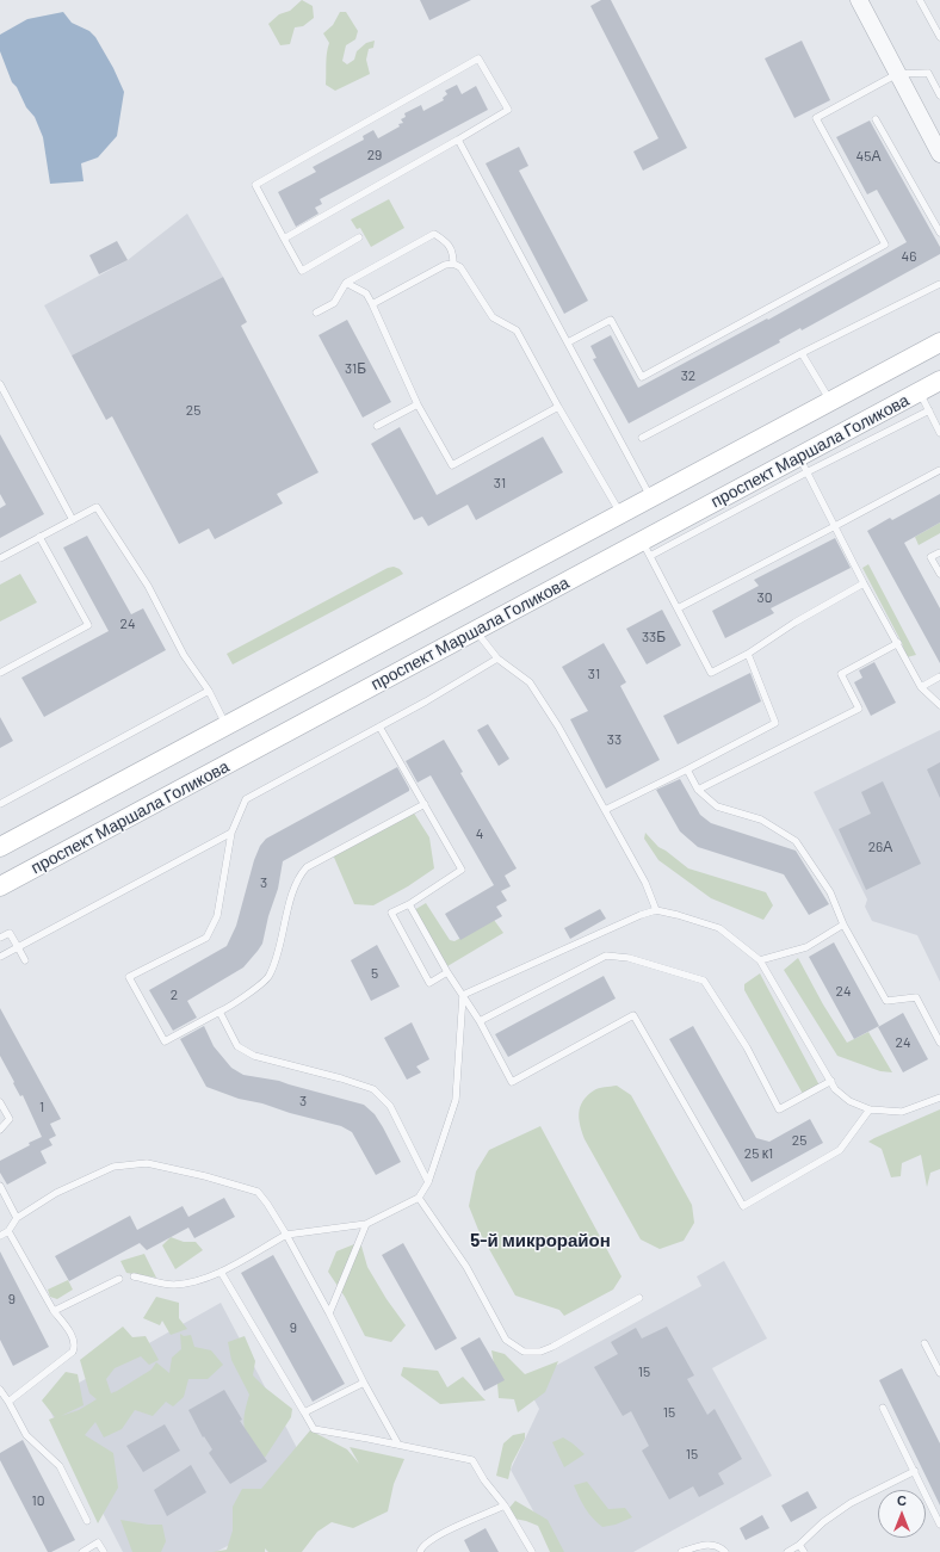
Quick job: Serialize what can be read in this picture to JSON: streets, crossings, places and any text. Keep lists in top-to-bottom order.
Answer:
{
  "streets": {
    "main road": ["проспект Маршала Голикова"]
  },
  "districts": ["5-й микрорайон"],
  "house_numbers": [
    "29",
    "45А",
    "46",
    "31Б",
    "32",
    "25",
    "31",
    "30",
    "24",
    "33Б",
    "31",
    "33",
    "4",
    "26А",
    "3",
    "5",
    "24",
    "2",
    "24",
    "3",
    "1",
    "25",
    "25 к1",
    "9",
    "9",
    "15",
    "15",
    "15",
    "10"
  ],
  "north": "top"
}
